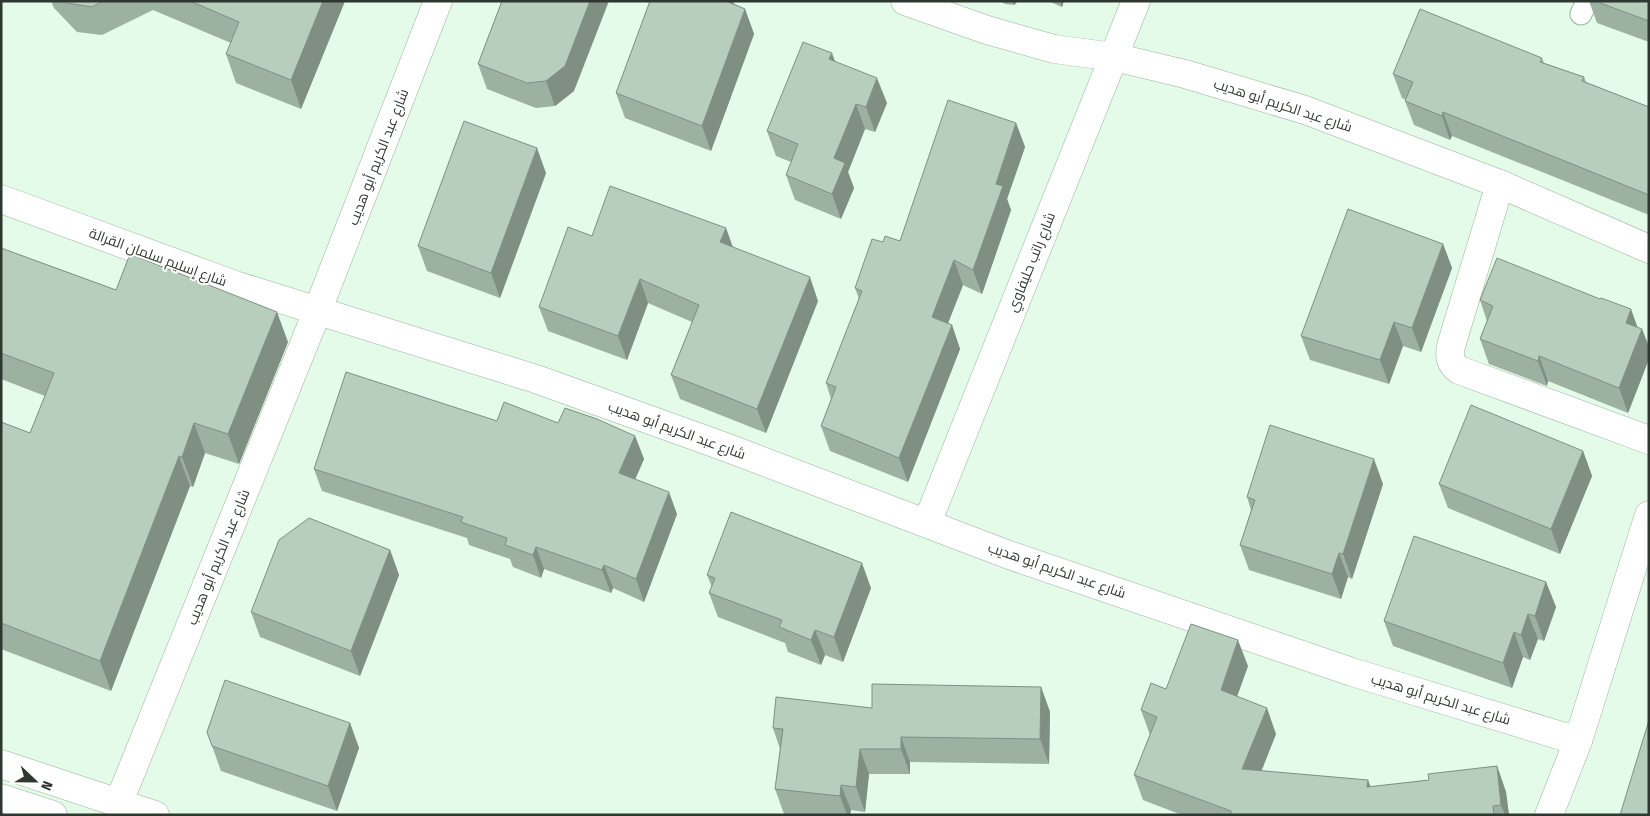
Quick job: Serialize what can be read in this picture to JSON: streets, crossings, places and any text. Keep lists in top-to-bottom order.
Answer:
{
  "streets": {
    "street": ["شارع عبد الكريم أبو هديب", "شارع إسليم سلمان القرالة", "شارع راتب حليفاوي"]
  },
  "crossings": [
    ["شارع عبد الكريم أبو هديب", "شارع إسليم سلمان القرالة"],
    ["شارع عبد الكريم أبو هديب", "شارع راتب حليفاوي"]
  ],
  "north": "right"
}
